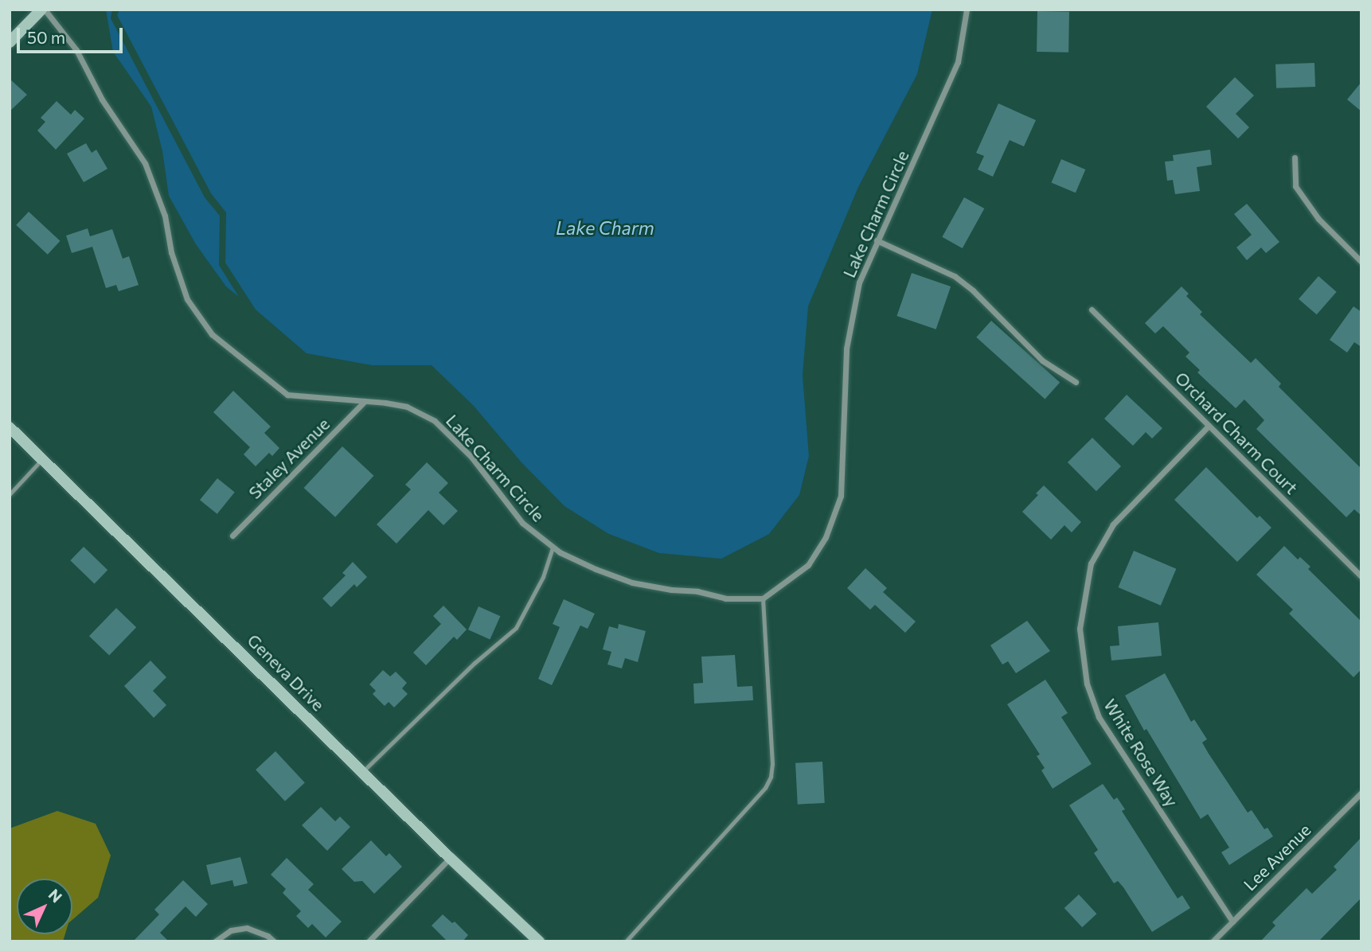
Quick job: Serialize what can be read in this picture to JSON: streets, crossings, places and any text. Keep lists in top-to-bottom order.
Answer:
{
  "streets": {
    "main road": ["Geneva Drive"],
    "street": [
      "Lake Charm Circle",
      "Orchard Charm Court",
      "Staley Avenue",
      "White Rose Way",
      "Lee Avenue"
    ]
  },
  "crossings": [
    ["Lake Charm Circle", "Staley Avenue"],
    ["Orchard Charm Court", "White Rose Way"],
    ["White Rose Way", "Lee Avenue"]
  ],
  "water": ["Lake Charm"],
  "scale_bar": "50 m",
  "north": "top right"
}
